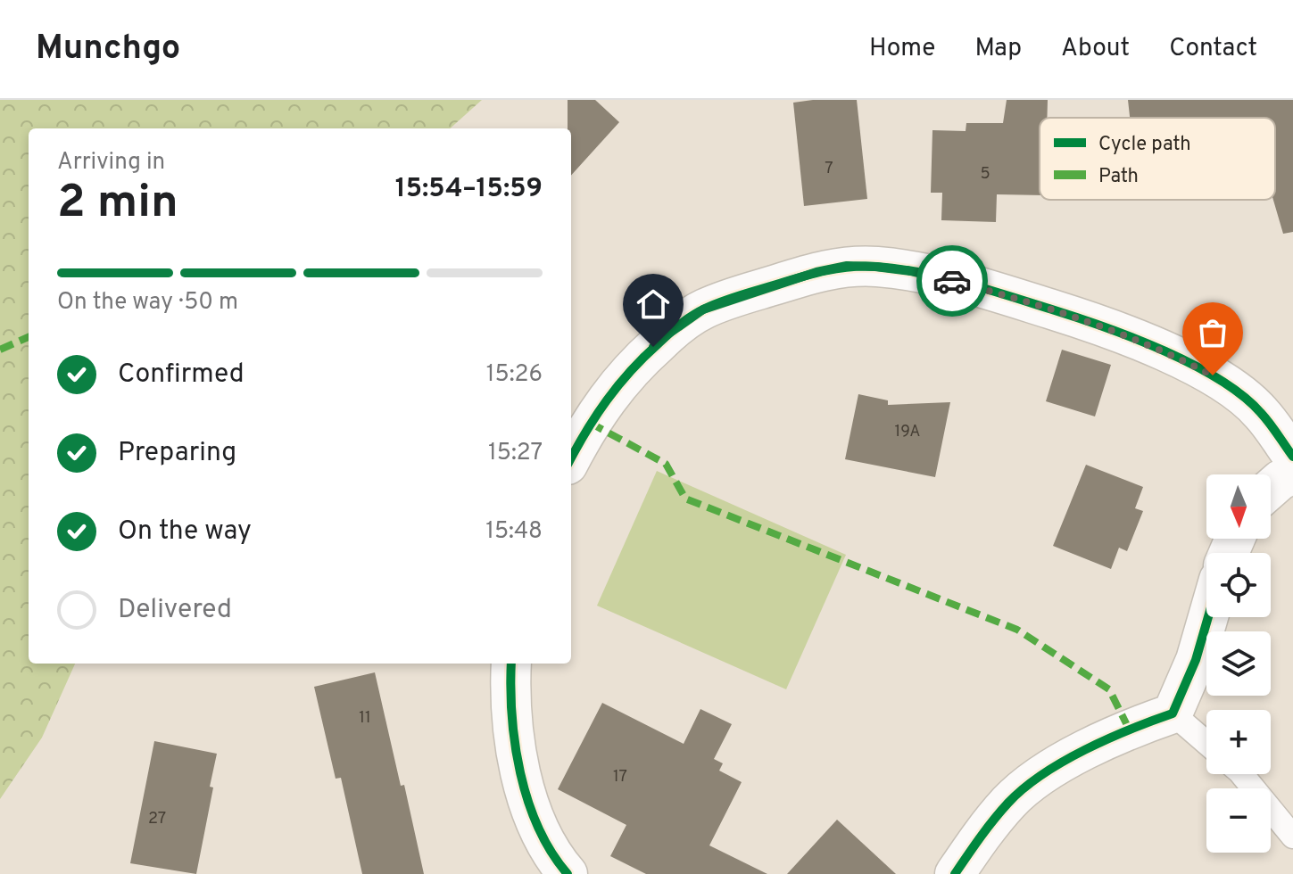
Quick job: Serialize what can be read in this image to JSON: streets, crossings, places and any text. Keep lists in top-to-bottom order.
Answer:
{
  "house_numbers": [
    "7",
    "5",
    "19A",
    "11",
    "17",
    "27"
  ],
  "legend": ["Cycle path", "Path"],
  "north": "bottom",
  "page": {
    "header": "Munchgo",
    "nav": [
      "Home",
      "Map",
      "About",
      "Contact"
    ],
    "heading": ["2 min", "Arriving in", "15:54–15:59"],
    "bar": "On the way · 50 m",
    "list": [
      ["Confirmed", "15:26"],
      ["Preparing", "15:27"],
      ["On the way", "15:48"],
      "Delivered"
    ],
    "map_buttons": ["+", "−"]
  }
}
